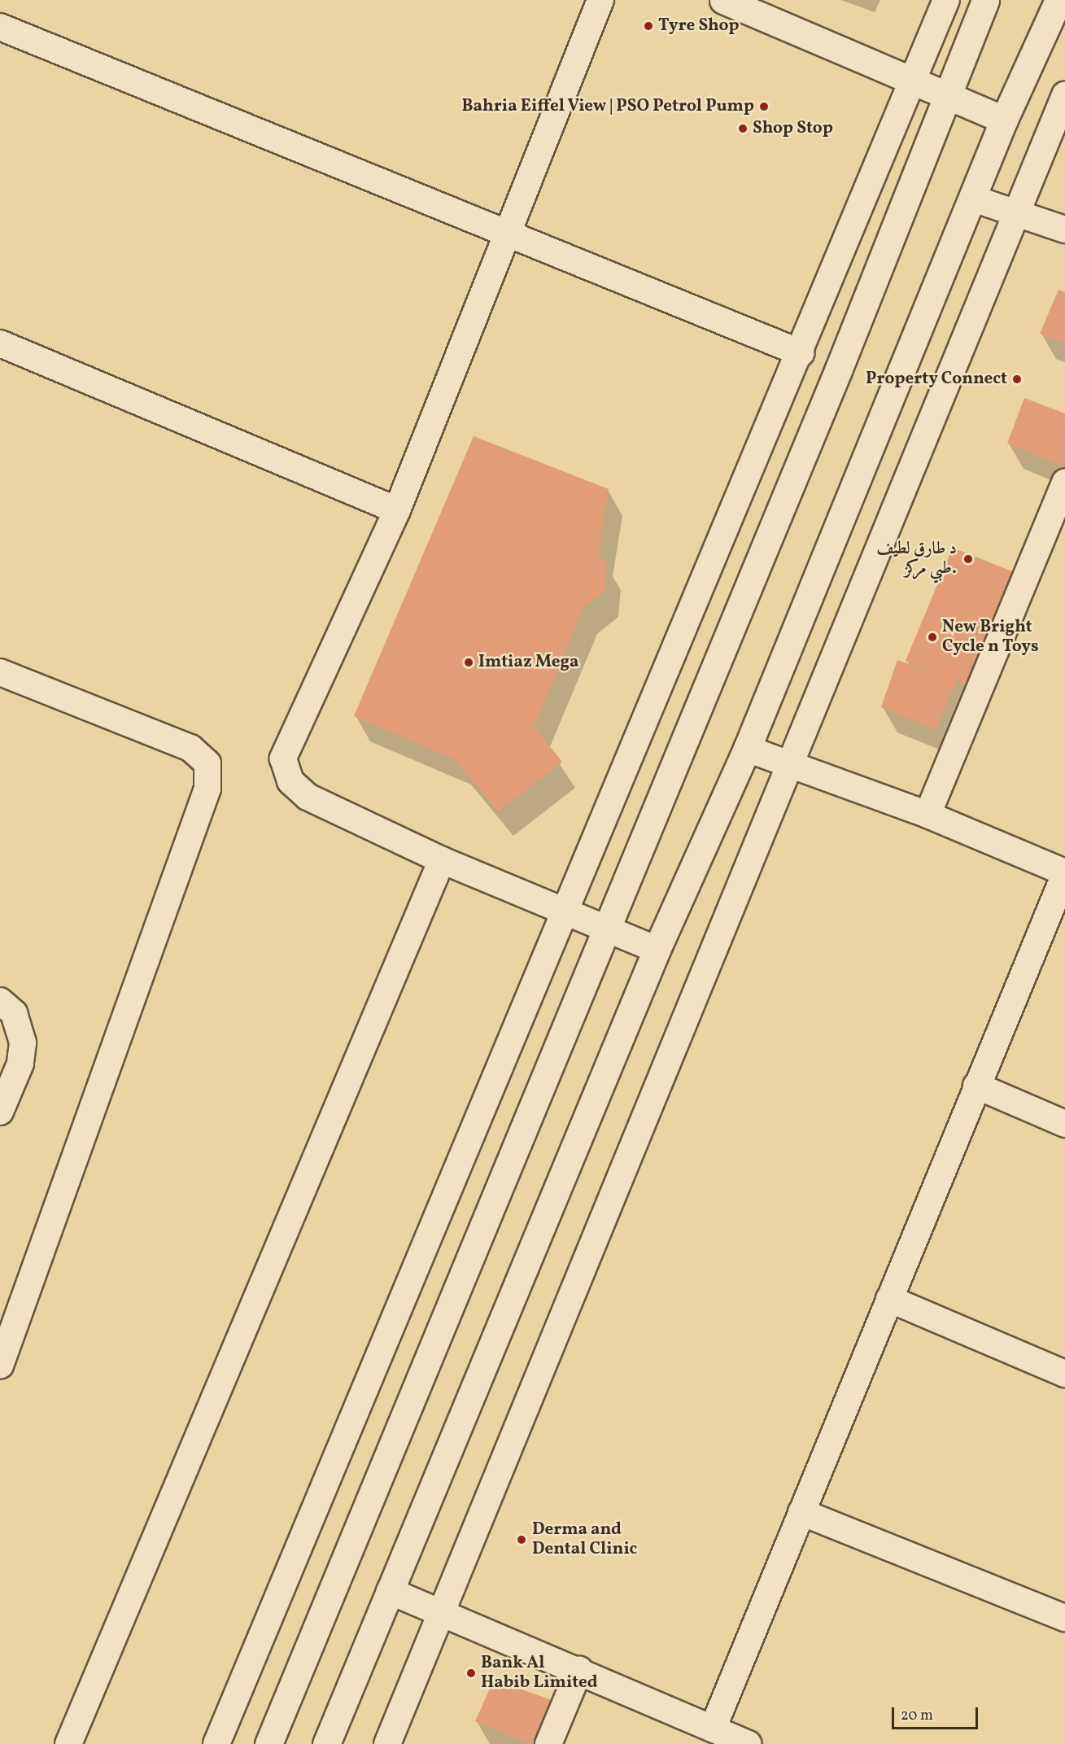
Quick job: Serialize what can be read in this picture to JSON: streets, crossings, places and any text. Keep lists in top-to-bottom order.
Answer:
{
  "places": [
    "Tyre Shop",
    "Bahria Eiffel View | PSO Petrol Pump",
    "Shop Stop",
    "Property Connect",
    "د طارق لطیف طبي مرکز.",
    "New Bright Cycle n Toys",
    "Imtiaz Mega",
    "Derma and Dental Clinic",
    "Bank Al Habib Limited"
  ],
  "scale_bar": "20 m"
}
